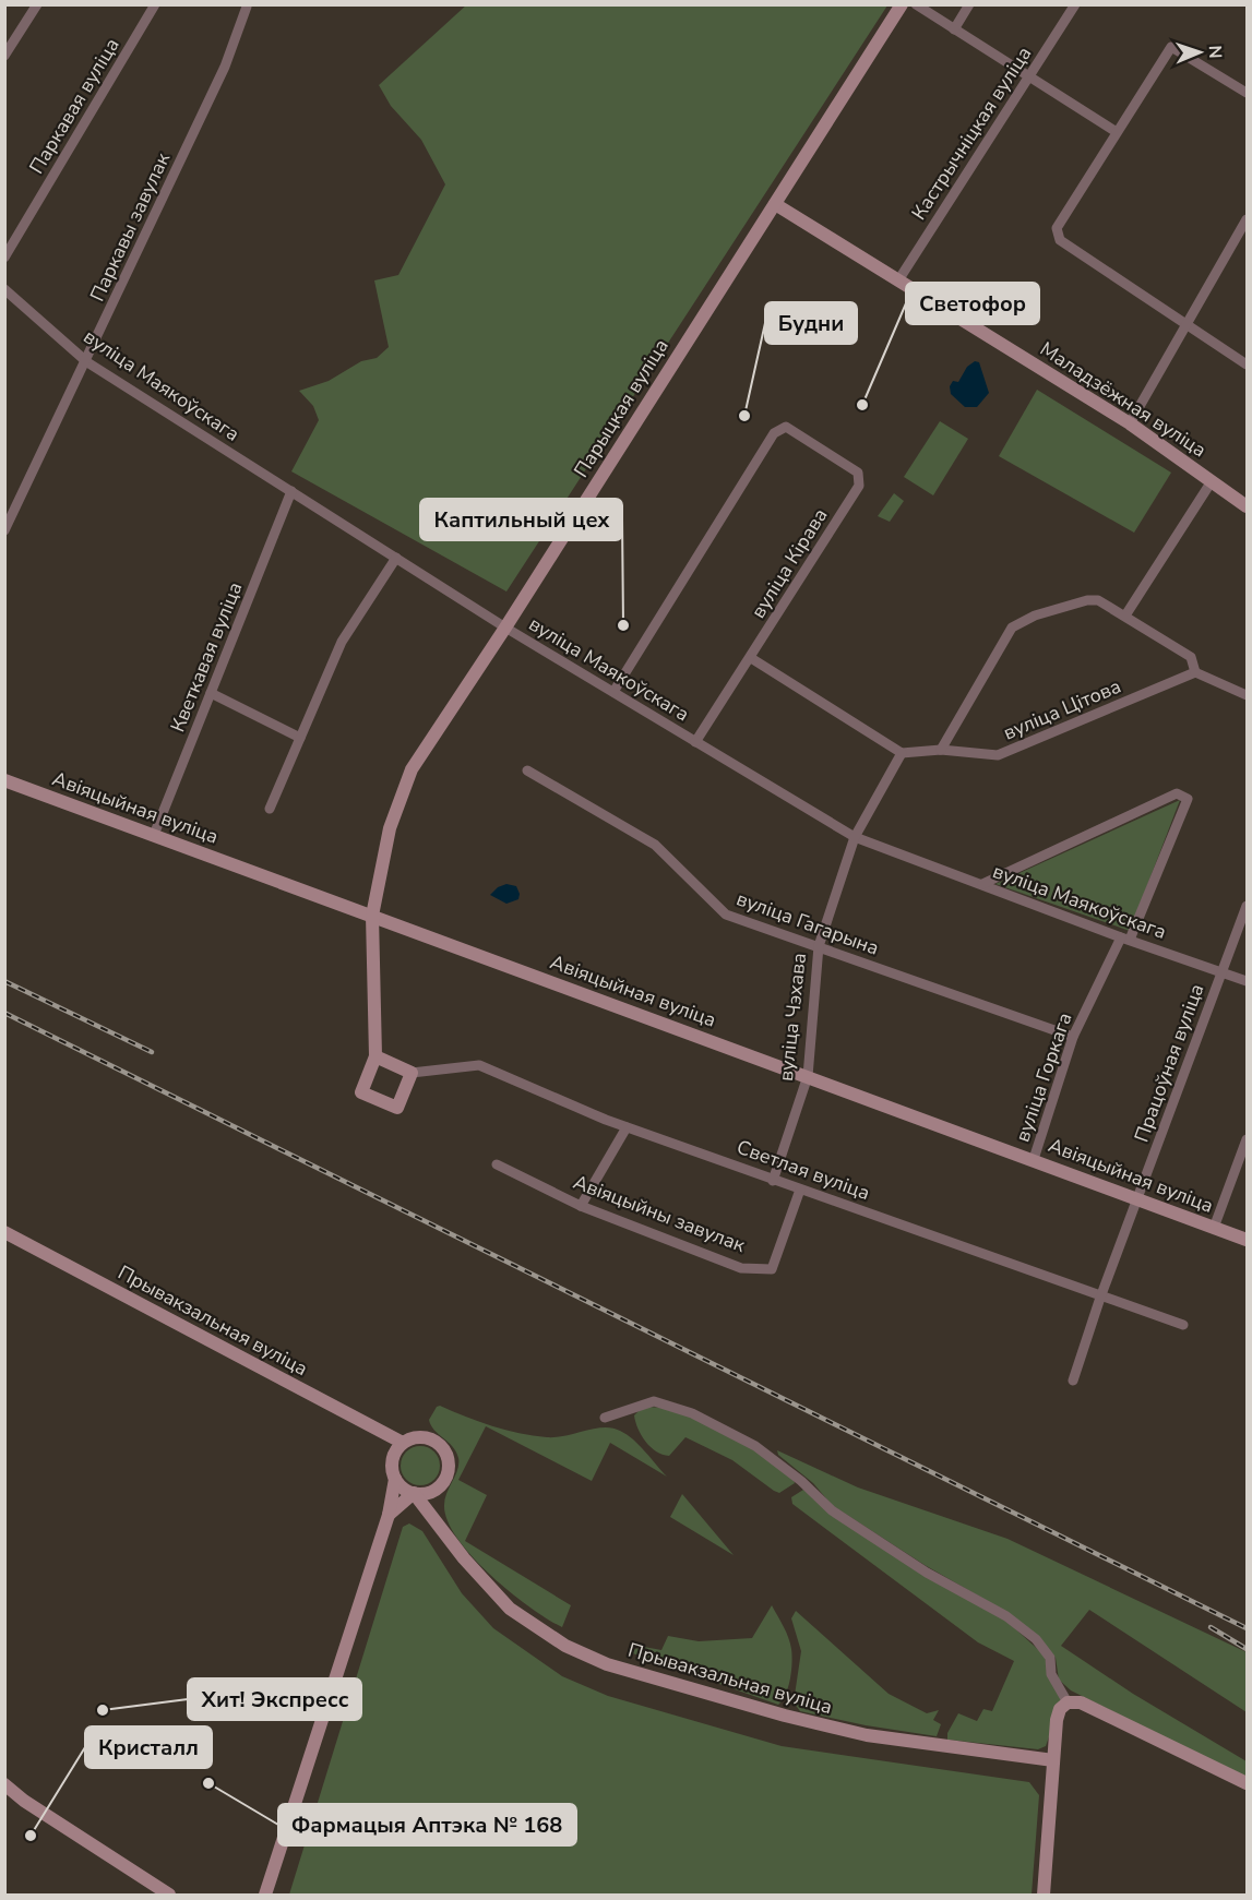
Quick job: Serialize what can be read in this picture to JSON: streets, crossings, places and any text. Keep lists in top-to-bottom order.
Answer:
{
  "streets": {
    "street": [
      "Паркавая вуліца",
      "Кастрычніцкая вуліца",
      "Паркавы завулак",
      "вуліца Маякоўскага",
      "Маладзёжная вуліца",
      "Парыцкая вуліца",
      "вуліца Кірава",
      "Кветкавая вуліца",
      "вуліца Цітова",
      "Авіяцыйная вуліца",
      "вуліца Гагарына",
      "вуліца Чэхава",
      "Працоўная вуліца",
      "вуліца Горкага",
      "Светлая вуліца",
      "Авіяцыйны завулак",
      "Прывакзальная вуліца"
    ]
  },
  "crossings": [
    ["Кастрычніцкая вуліца", "Маладзёжная вуліца"],
    ["Паркавы завулак", "вуліца Маякоўскага"],
    ["вуліца Маякоўскага", "Парыцкая вуліца"],
    ["вуліца Маякоўскага", "вуліца Кірава"],
    ["вуліца Маякоўскага", "Кветкавая вуліца"],
    ["вуліца Маякоўскага", "вуліца Чэхава"],
    ["вуліца Маякоўскага", "Працоўная вуліца"],
    ["вуліца Маякоўскага", "вуліца Горкага"],
    ["Маладзёжная вуліца", "Парыцкая вуліца"],
    ["Парыцкая вуліца", "Авіяцыйная вуліца"],
    ["Кветкавая вуліца", "Авіяцыйная вуліца"],
    ["вуліца Цітова", "вуліца Чэхава"],
    ["Авіяцыйная вуліца", "вуліца Чэхава"],
    ["Авіяцыйная вуліца", "Працоўная вуліца"],
    ["Авіяцыйная вуліца", "вуліца Горкага"],
    ["вуліца Гагарына", "вуліца Чэхава"],
    ["вуліца Гагарына", "вуліца Горкага"],
    ["вуліца Чэхава", "Светлая вуліца"],
    ["Працоўная вуліца", "Светлая вуліца"],
    ["Светлая вуліца", "Авіяцыйны завулак"]
  ],
  "places": [
    "Светофор",
    "Будни",
    "Каптильный цех",
    "Хит! Экспресс",
    "Фармацыя Аптэка № 168",
    "Кристалл"
  ],
  "north": "right"
}
